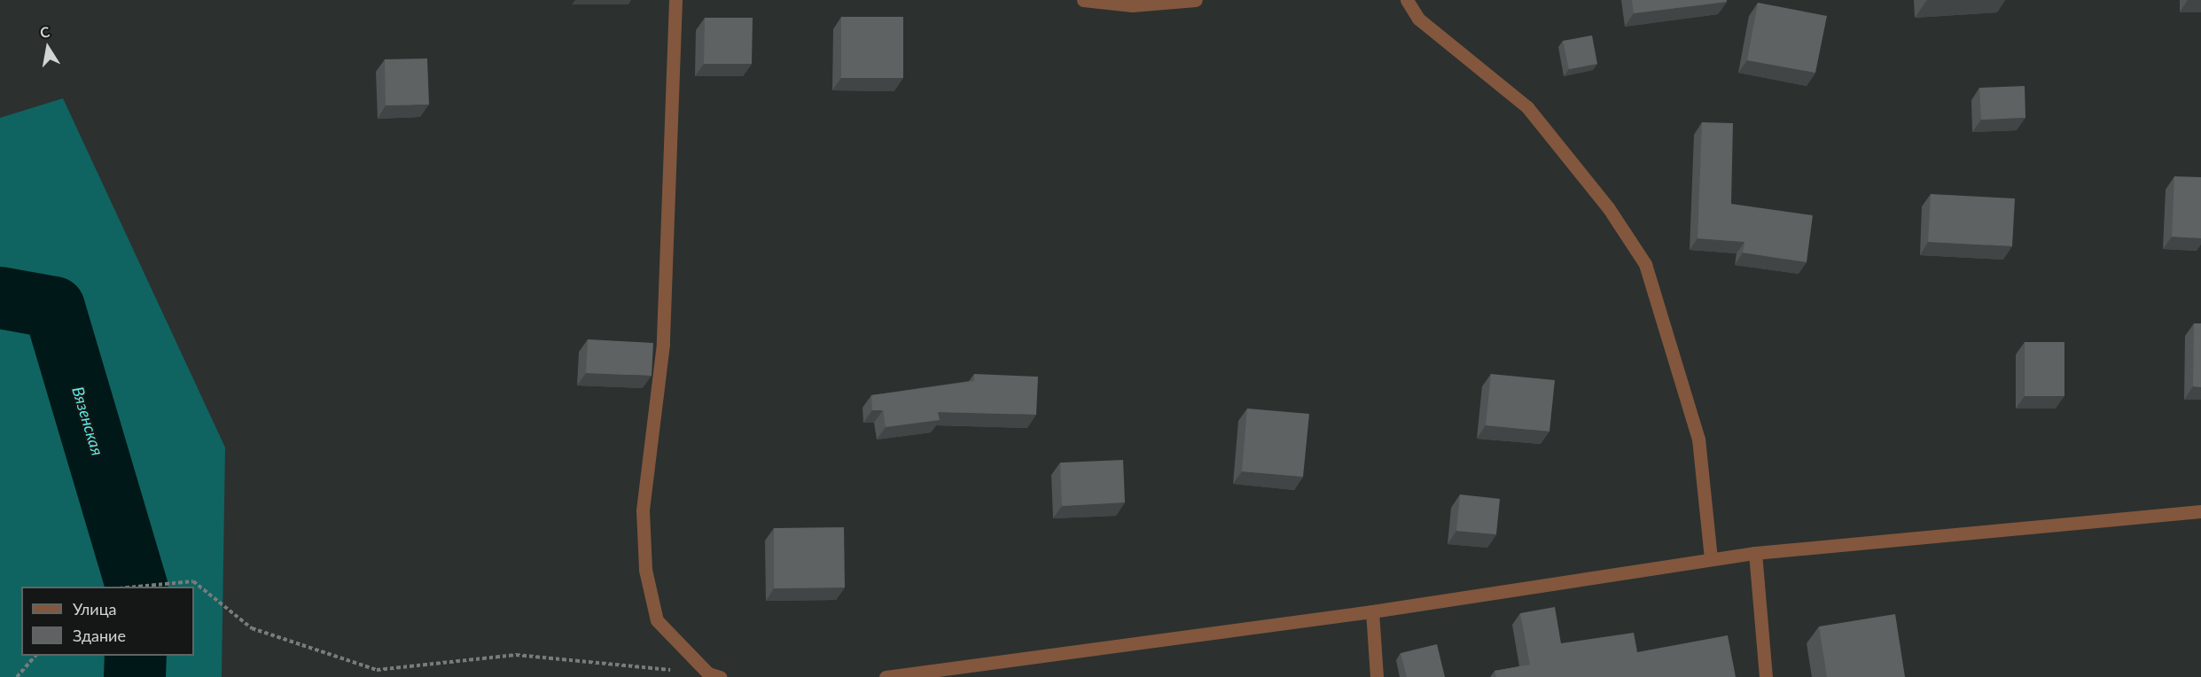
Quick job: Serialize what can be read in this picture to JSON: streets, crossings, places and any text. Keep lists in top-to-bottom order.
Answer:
{
  "water": ["Вязенская"],
  "legend": ["Улица", "Здание"],
  "north": "top"
}
